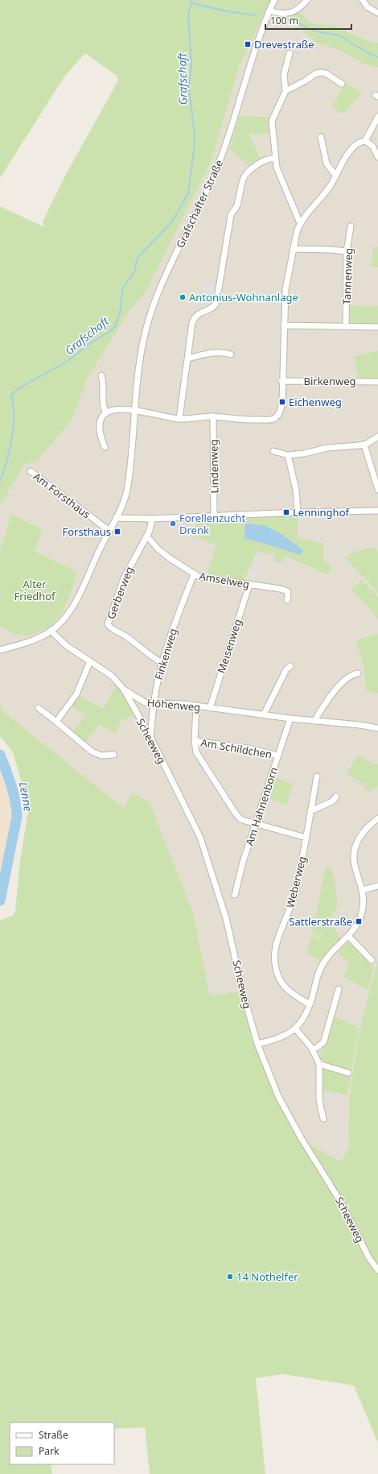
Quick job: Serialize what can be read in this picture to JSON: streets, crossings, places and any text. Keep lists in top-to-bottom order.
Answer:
{
  "streets": {
    "street": [
      "Grafschafter Straße",
      "Tannenweg",
      "Birkenweg",
      "Lindenweg",
      "Am Forsthaus",
      "Amselweg",
      "Gerberweg",
      "Meisenweg",
      "Finkenweg",
      "Höhenweg",
      "Scheeweg",
      "Am Schildchen",
      "Am Hahnenborn",
      "Weberweg"
    ]
  },
  "crossings": [
    ["Grafschafter Straße", "Am Forsthaus"],
    ["Grafschafter Straße", "Höhenweg"],
    ["Amselweg", "Gerberweg"],
    ["Amselweg", "Meisenweg"],
    ["Amselweg", "Finkenweg"],
    ["Gerberweg", "Finkenweg"],
    ["Meisenweg", "Höhenweg"],
    ["Finkenweg", "Höhenweg"],
    ["Finkenweg", "Scheeweg"],
    ["Höhenweg", "Scheeweg"],
    ["Höhenweg", "Am Hahnenborn"],
    ["Am Schildchen", "Am Hahnenborn"]
  ],
  "water": ["Grafschaft", "Lenne"],
  "parks": ["Alter Friedhof"],
  "places": {
    "transit": [
      "Drevestraße",
      "Eichenweg",
      "Lenninghof",
      "Forsthaus",
      "Sattlerstraße"
    ],
    "other": ["Antonius-Wohnanlage", "Forellenzucht Drenk", "14 Nothelfer"]
  },
  "legend": ["Straße", "Park"],
  "scale_bar": "100 m"
}
